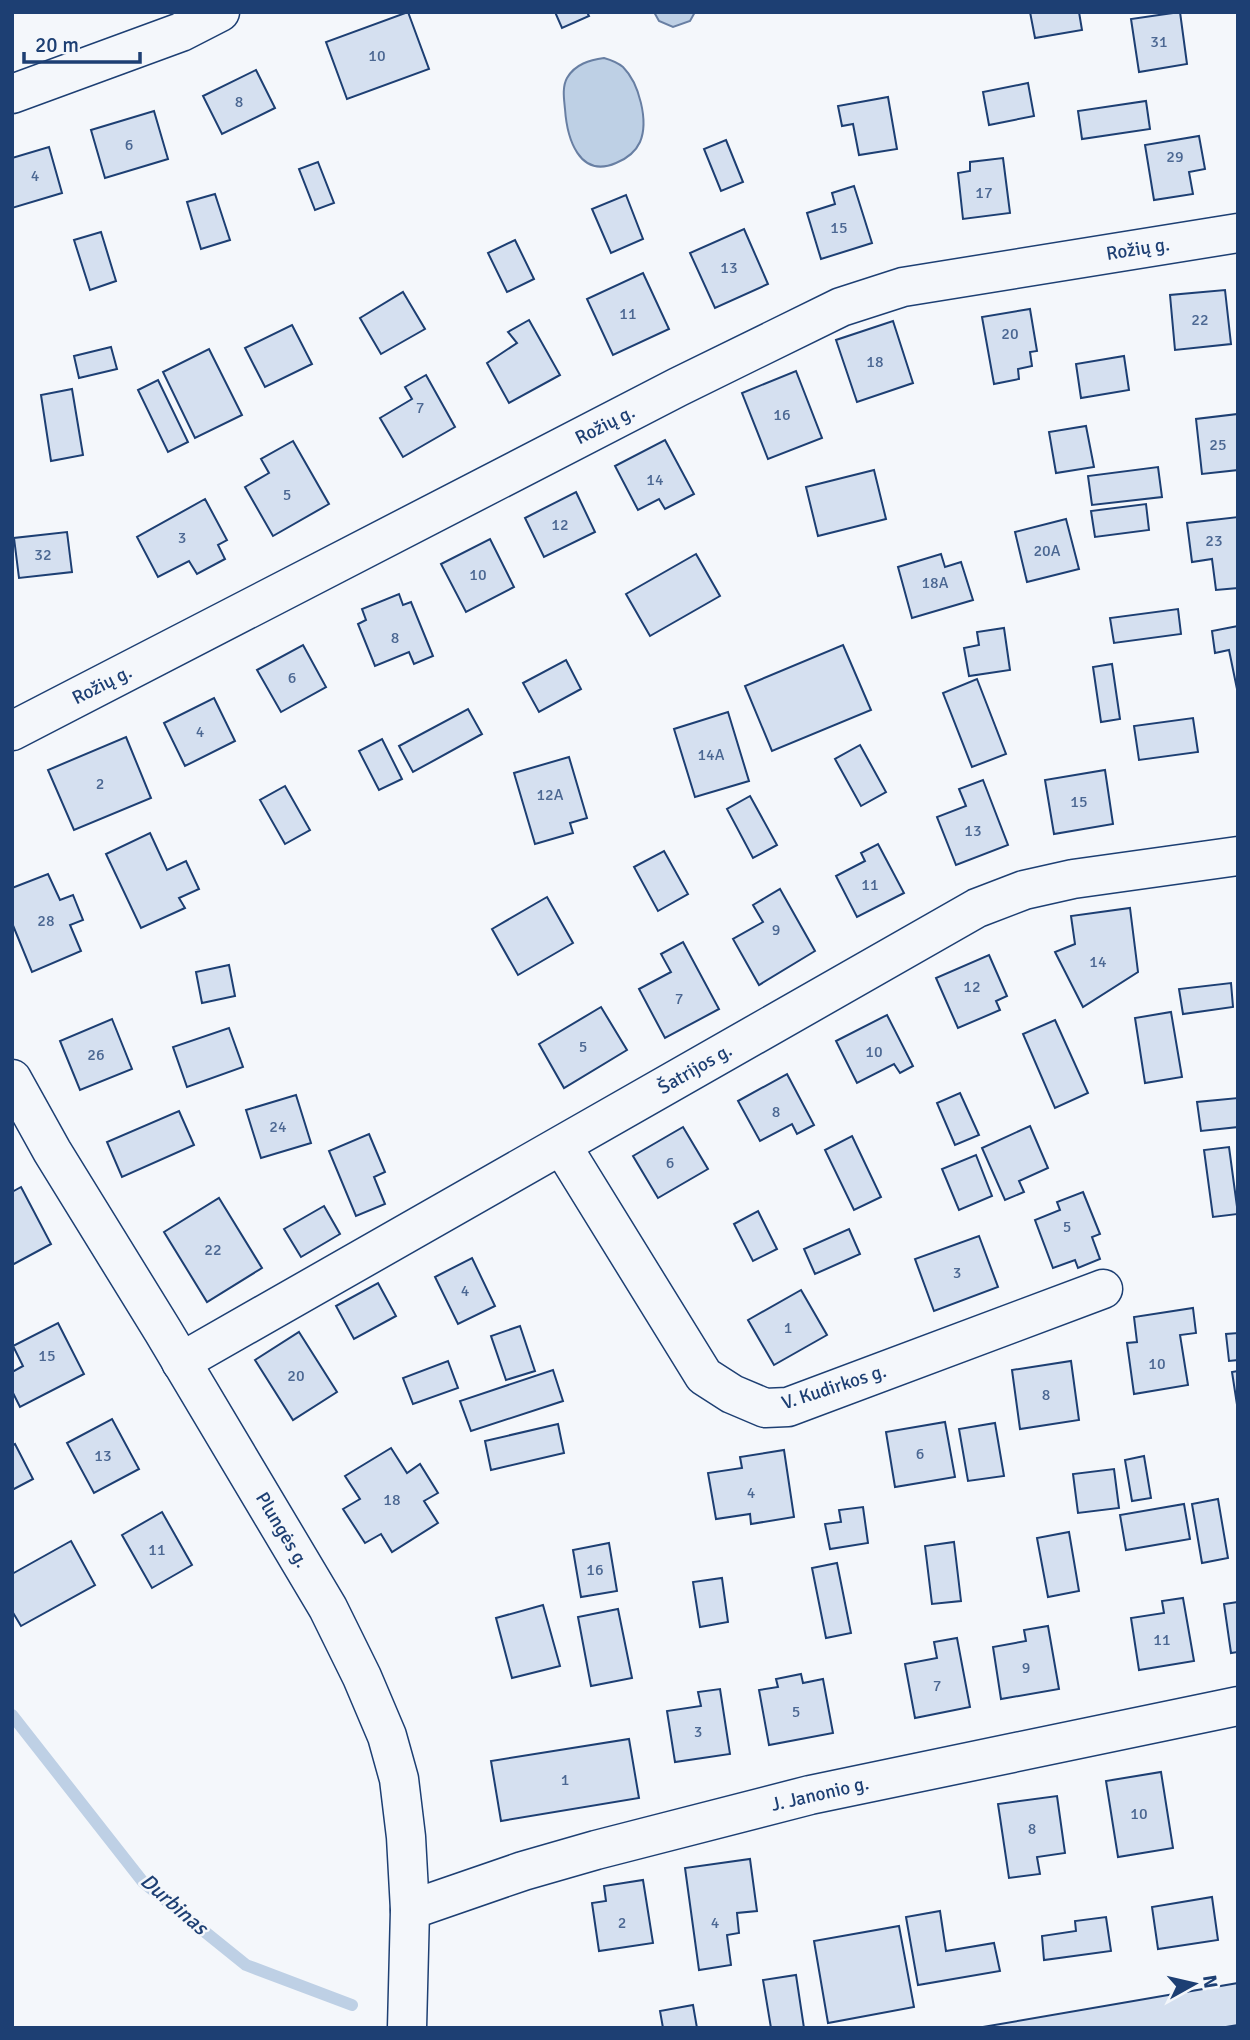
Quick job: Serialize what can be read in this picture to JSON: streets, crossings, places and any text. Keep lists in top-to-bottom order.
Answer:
{
  "streets": {
    "street": [
      "Rožių g.",
      "Šatrijos g.",
      "V. Kudirkos g.",
      "Plungės g.",
      "J. Janonio g."
    ]
  },
  "crossings": [
    ["Šatrijos g.", "V. Kudirkos g."],
    ["Šatrijos g.", "Plungės g."],
    ["Plungės g.", "J. Janonio g."]
  ],
  "water": ["Durbinas"],
  "house_numbers": [
    "31",
    "10",
    "8",
    "6",
    "29",
    "4",
    "17",
    "15",
    "13",
    "11",
    "22",
    "20",
    "18",
    "7",
    "16",
    "25",
    "14",
    "5",
    "12",
    "3",
    "23",
    "20A",
    "32",
    "10",
    "18A",
    "8",
    "6",
    "4",
    "14A",
    "2",
    "12A",
    "15",
    "13",
    "11",
    "28",
    "9",
    "14",
    "12",
    "7",
    "5",
    "10",
    "26",
    "8",
    "24",
    "6",
    "5",
    "22",
    "3",
    "4",
    "1",
    "15",
    "10",
    "20",
    "8",
    "6",
    "13",
    "4",
    "18",
    "11",
    "16",
    "11",
    "9",
    "7",
    "5",
    "3",
    "1",
    "10",
    "8",
    "2",
    "4"
  ],
  "scale_bar": "20 m",
  "north": "right"
}
